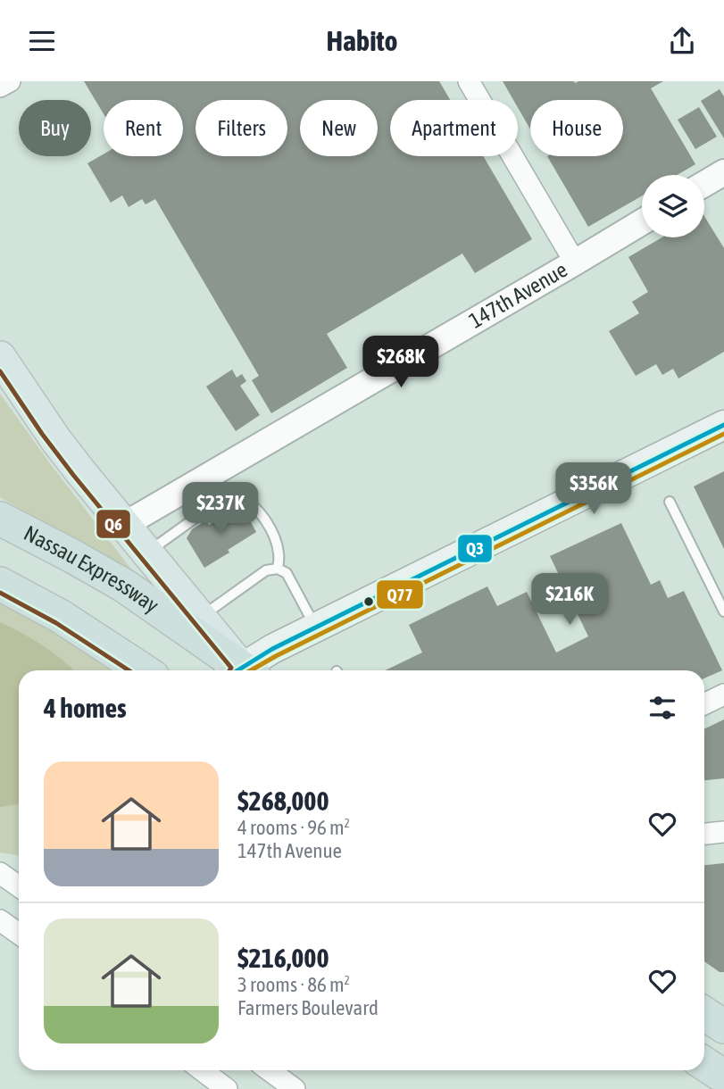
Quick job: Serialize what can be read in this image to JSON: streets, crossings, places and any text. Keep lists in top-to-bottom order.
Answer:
{
  "streets": {
    "highway": ["Nassau Expressway"],
    "street": ["147th Avenue"]
  },
  "lines": ["transit line Q6", "transit line Q3", "transit line Q77"],
  "page": {
    "header": "Habito",
    "chip": [
      "Buy",
      "Rent",
      "Filters",
      "New",
      "Apartment",
      "House"
    ],
    "price": [
      "$268K",
      "$356K",
      "$237K",
      "$216K"
    ],
    "heading": "4 homes",
    "list": [
      {
        "name": "$268,000",
        "note": "4 rooms · 96 m² · 147th Avenue"
      },
      {
        "name": "$216,000",
        "note": "3 rooms · 86 m² · Farmers Boulevard"
      }
    ]
  }
}
